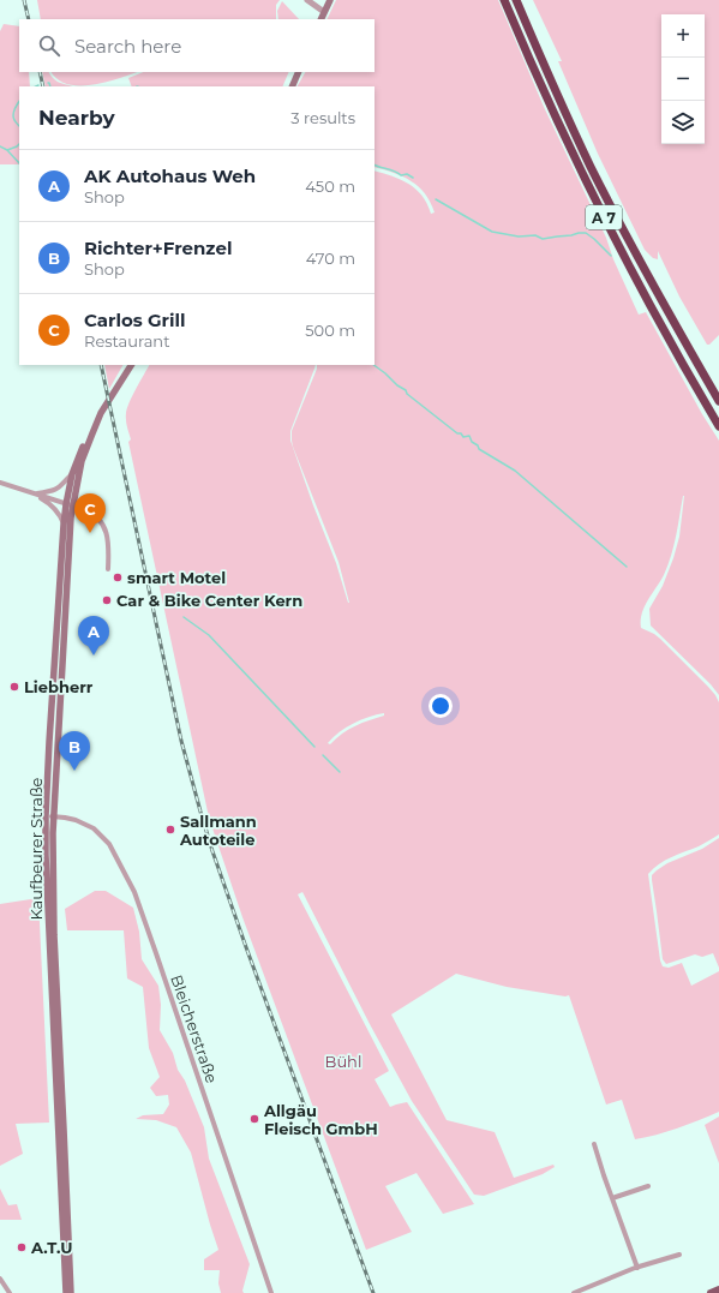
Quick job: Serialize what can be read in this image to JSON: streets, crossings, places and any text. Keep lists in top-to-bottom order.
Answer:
{
  "streets": {
    "highway": ["A 7"],
    "main road": ["Kaufbeurer Straße"],
    "street": ["Bleicherstraße"]
  },
  "crossings": [
    ["Kaufbeurer Straße", "Bleicherstraße"]
  ],
  "parks": ["Bühl"],
  "places": [
    "smart Motel",
    "Car & Bike Center Kern",
    "Liebherr",
    "Sallmann Autoteile",
    "Allgäu Fleisch GmbH",
    "A.T.U"
  ],
  "page": {
    "map_buttons": ["+", "−"],
    "search": "Search here",
    "heading": ["Nearby", "3 results"],
    "list": [
      {
        "mark": "A",
        "name": "AK Autohaus Weh",
        "note": "Shop",
        "value": "450 m"
      },
      {
        "mark": "B",
        "name": "Richter+Frenzel",
        "note": "Shop",
        "value": "470 m"
      },
      {
        "mark": "C",
        "name": "Carlos Grill",
        "note": "Restaurant",
        "value": "500 m"
      }
    ],
    "pins": ["C", "A", "B"]
  }
}
